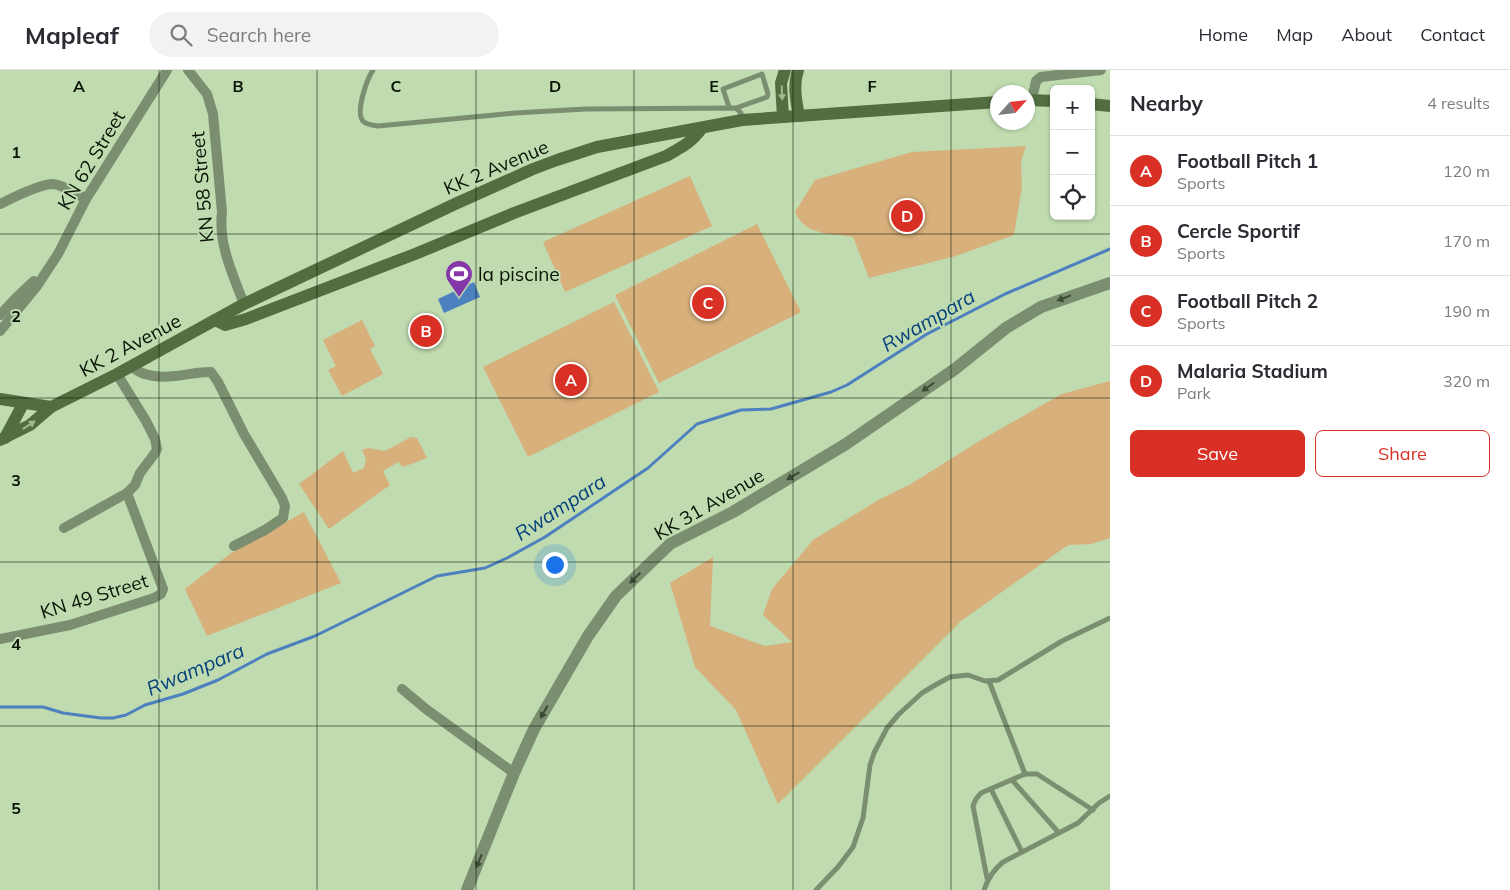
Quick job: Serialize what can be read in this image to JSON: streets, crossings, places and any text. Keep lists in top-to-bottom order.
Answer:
{
  "streets": {
    "main road": ["KK 2 Avenue"],
    "street": [
      "KN 62 Street",
      "KN 58 Street",
      "KK 31 Avenue",
      "KN 49 Street"
    ]
  },
  "crossings": [
    ["KK 2 Avenue", "KN 58 Street"]
  ],
  "one_way": ["KK 31 Avenue"],
  "water": ["Rwampara"],
  "places": {
    "sports": ["la piscine"]
  },
  "north": "top right",
  "page": {
    "header": "Mapleaf",
    "search": "Search here",
    "nav": [
      "Home",
      "Map",
      "About",
      "Contact"
    ],
    "heading": ["Nearby", "4 results"],
    "map_buttons": ["+", "−"],
    "list": [
      {
        "mark": "A",
        "name": "Football Pitch 1",
        "note": "Sports",
        "value": "120 m"
      },
      {
        "mark": "B",
        "name": "Cercle Sportif",
        "note": "Sports",
        "value": "170 m"
      },
      {
        "mark": "C",
        "name": "Football Pitch 2",
        "note": "Sports",
        "value": "190 m"
      },
      {
        "mark": "D",
        "name": "Malaria Stadium",
        "note": "Park",
        "value": "320 m"
      }
    ],
    "pins": [
      "D",
      "C",
      "B",
      "A"
    ],
    "buttons": ["Save", "Share"]
  },
  "grid": {
    "columns": [
      "A",
      "B",
      "C",
      "D",
      "E",
      "F"
    ],
    "rows": [
      "1",
      "2",
      "3",
      "4",
      "5"
    ]
  }
}
